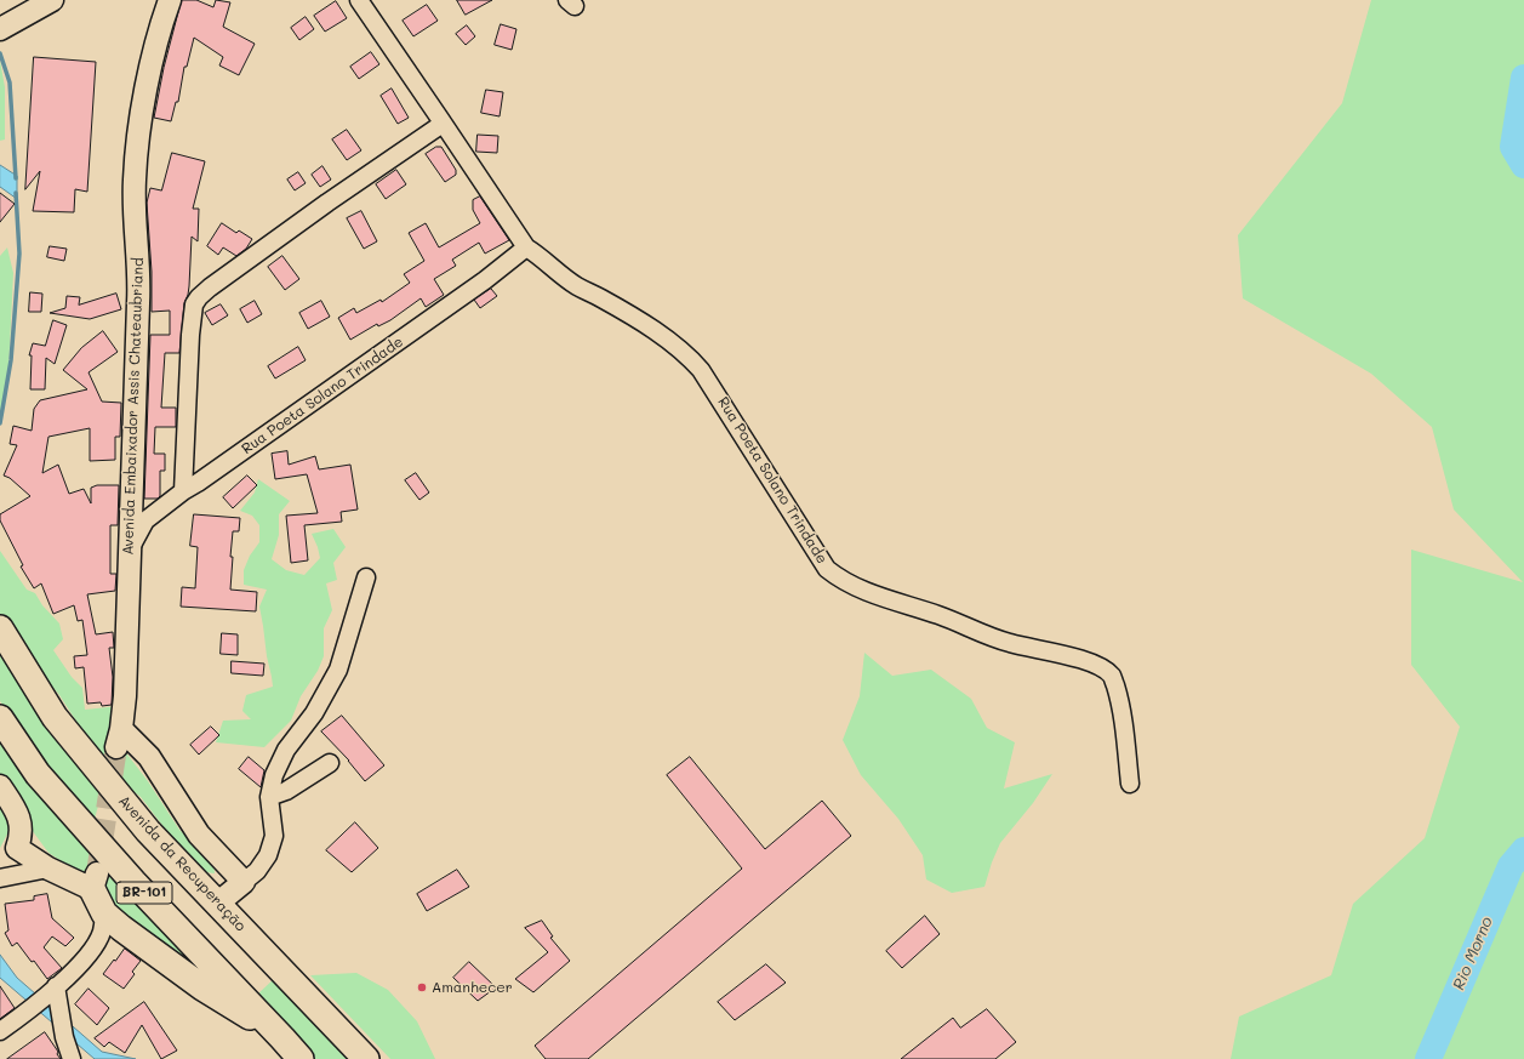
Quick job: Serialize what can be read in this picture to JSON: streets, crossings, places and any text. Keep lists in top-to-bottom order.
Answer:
{
  "streets": {
    "highway": ["Avenida da Recuperação", "BR-101"],
    "main road": ["Avenida Embaixador Assis Chateaubriand"],
    "street": ["Rua Poeta Solano Trindade"]
  },
  "crossings": [
    ["Rua Poeta Solano Trindade", "Avenida Embaixador Assis Chateaubriand"]
  ],
  "water": ["Rio Morno"],
  "places": ["Amanhecer"]
}
